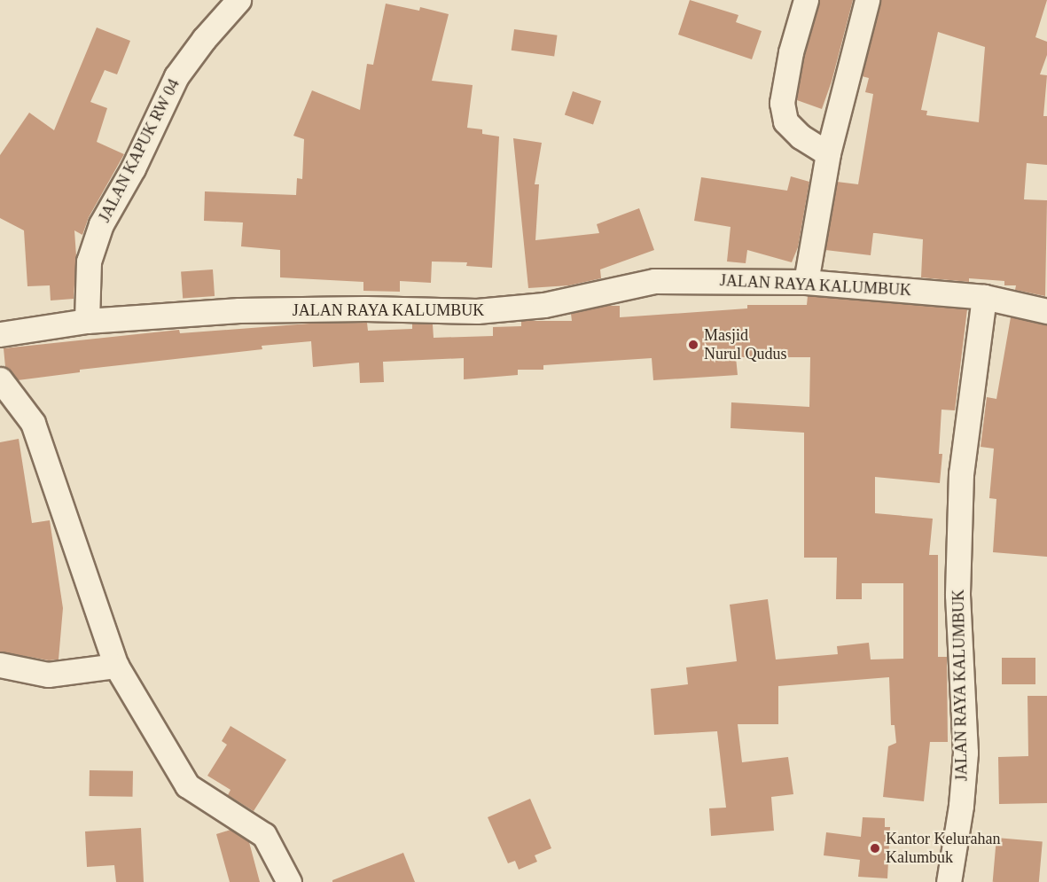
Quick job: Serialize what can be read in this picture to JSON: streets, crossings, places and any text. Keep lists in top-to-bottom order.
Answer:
{
  "streets": {
    "street": ["JALAN KAPUK RW 04", "JALAN RAYA KALUMBUK"]
  },
  "crossings": [
    ["JALAN KAPUK RW 04", "JALAN RAYA KALUMBUK"]
  ],
  "places": ["Masjid Nurul Qudus", "Kantor Kelurahan Kalumbuk"]
}
